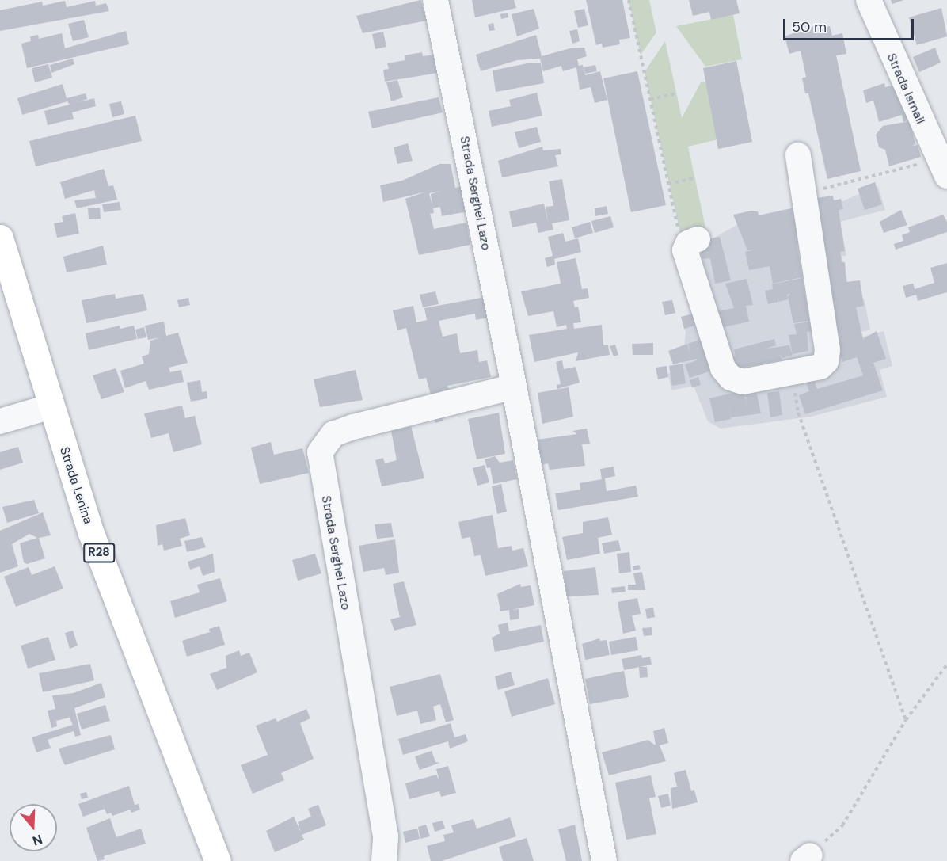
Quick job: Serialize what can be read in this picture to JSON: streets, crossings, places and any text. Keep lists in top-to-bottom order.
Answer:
{
  "streets": {
    "main road": ["Strada Lenina", "R28"],
    "street": ["Strada Ismail", "Strada Serghei Lazo"]
  },
  "scale_bar": "50 m",
  "north": "bottom"
}
